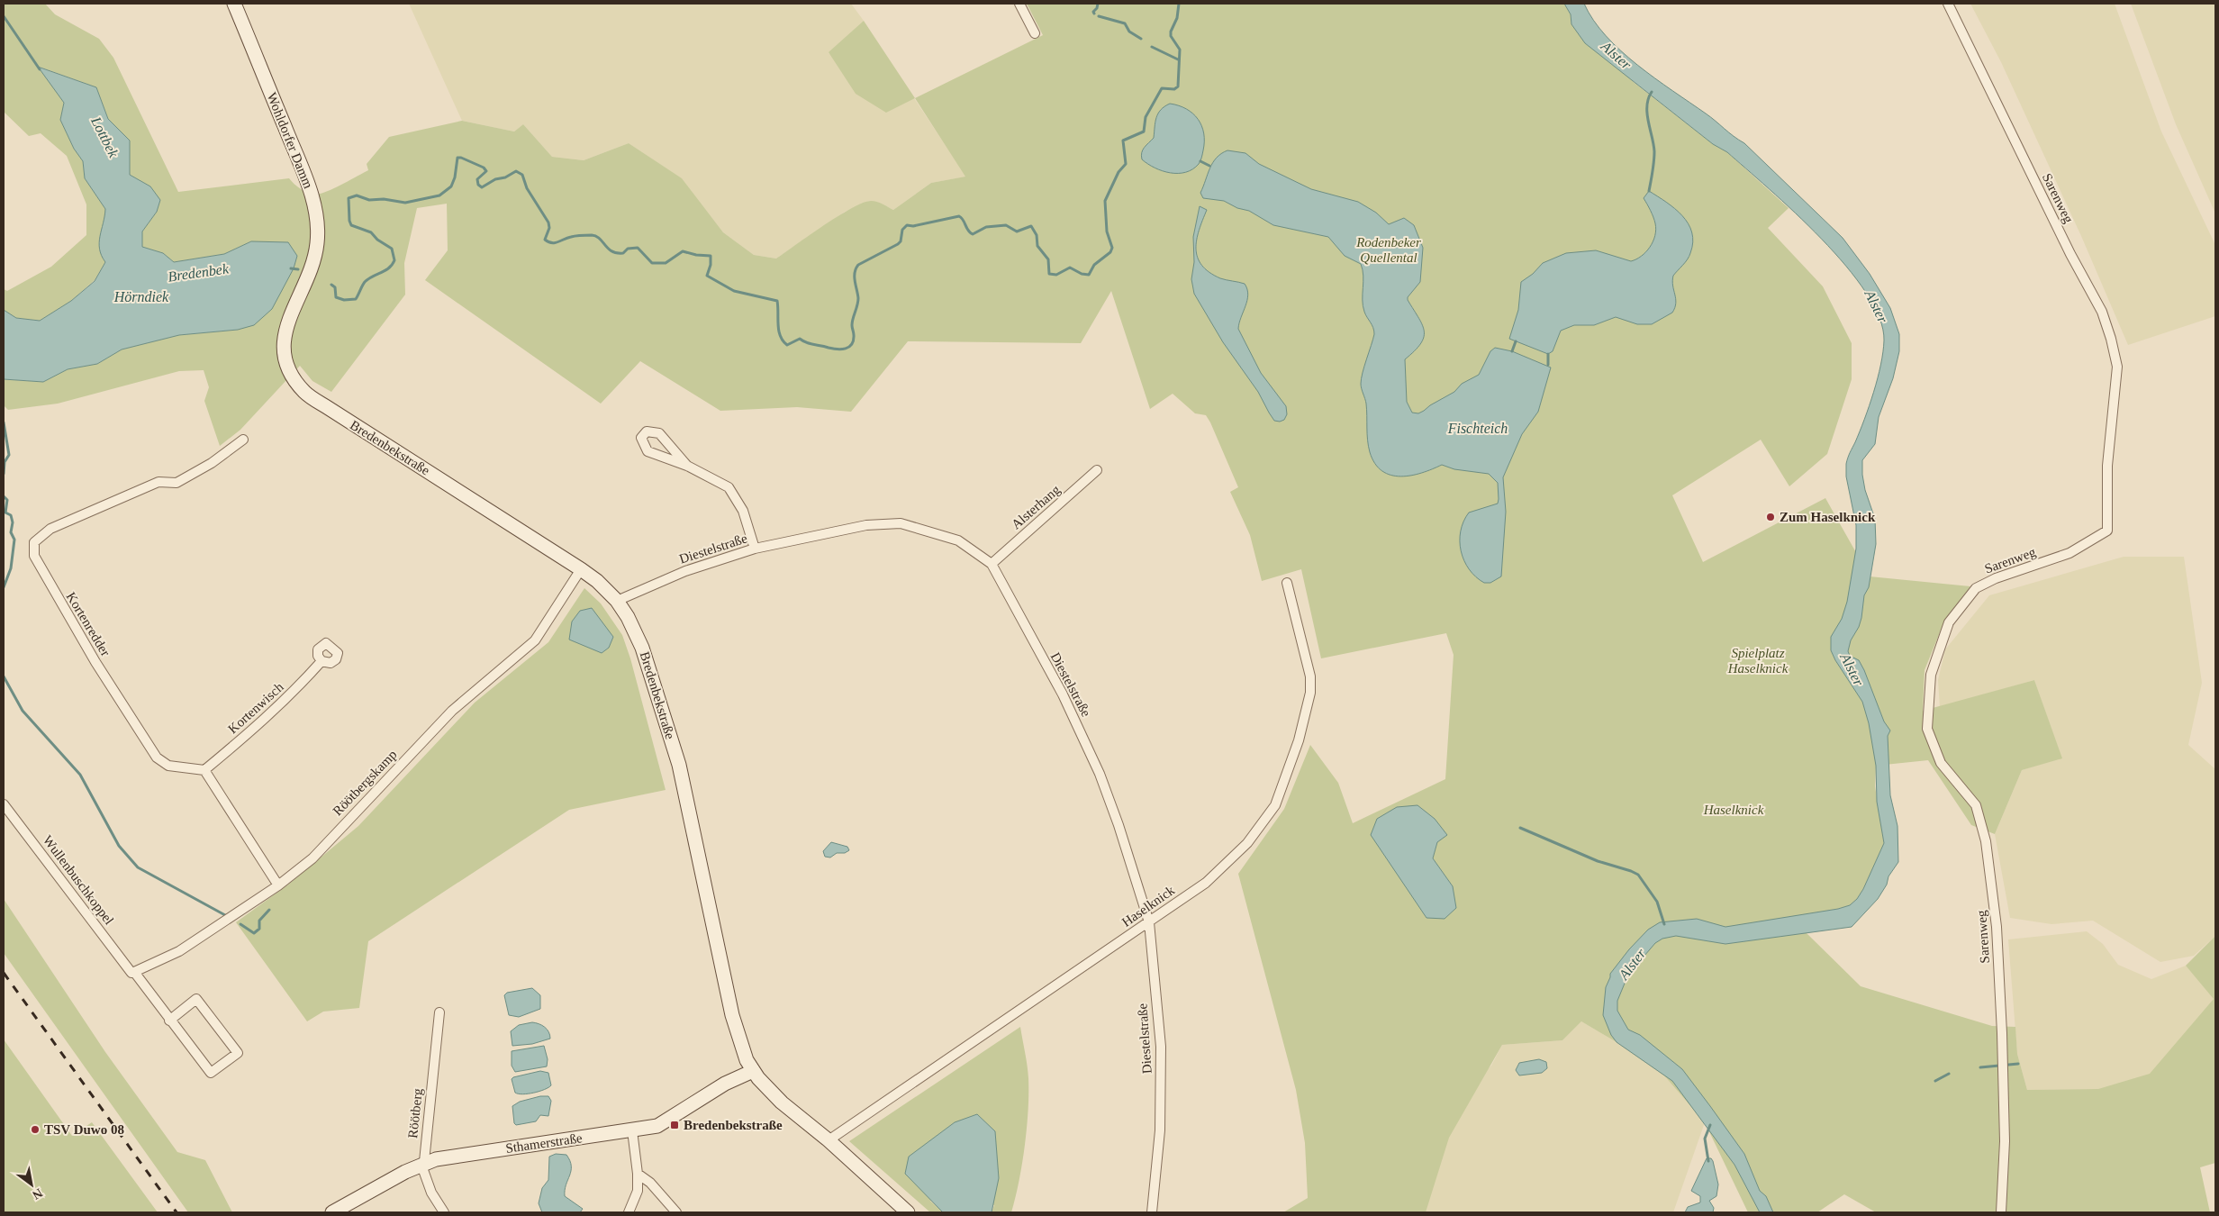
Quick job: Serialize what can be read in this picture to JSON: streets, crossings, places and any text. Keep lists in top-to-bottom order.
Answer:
{
  "streets": {
    "street": [
      "Wohldorfer Damm",
      "Sarenweg",
      "Bredenbekstraße",
      "Alsterhang",
      "Diestelstraße",
      "Kortenredder",
      "Kortenwisch",
      "Röötbergskamp",
      "Wullenbuschkoppel",
      "Haselknick",
      "Röötberg",
      "Sthamerstraße"
    ]
  },
  "crossings": [
    ["Wohldorfer Damm", "Bredenbekstraße"],
    ["Bredenbekstraße", "Diestelstraße"],
    ["Bredenbekstraße", "Röötbergskamp"],
    ["Bredenbekstraße", "Haselknick"],
    ["Bredenbekstraße", "Sthamerstraße"],
    ["Alsterhang", "Diestelstraße"],
    ["Diestelstraße", "Haselknick"],
    ["Kortenredder", "Kortenwisch"],
    ["Röötbergskamp", "Wullenbuschkoppel"],
    ["Röötberg", "Sthamerstraße"]
  ],
  "water": [
    "Alster",
    "Lottbek",
    "Bredenbek",
    "Hörndiek",
    "Fischteich"
  ],
  "parks": ["Rodenbeker Quellental", "Spielplatz Haselknick", "Haselknick"],
  "places": {
    "other": ["Zum Haselknick", "TSV Duwo 08"],
    "transit": ["Bredenbekstraße"]
  },
  "north": "bottom right"
}
